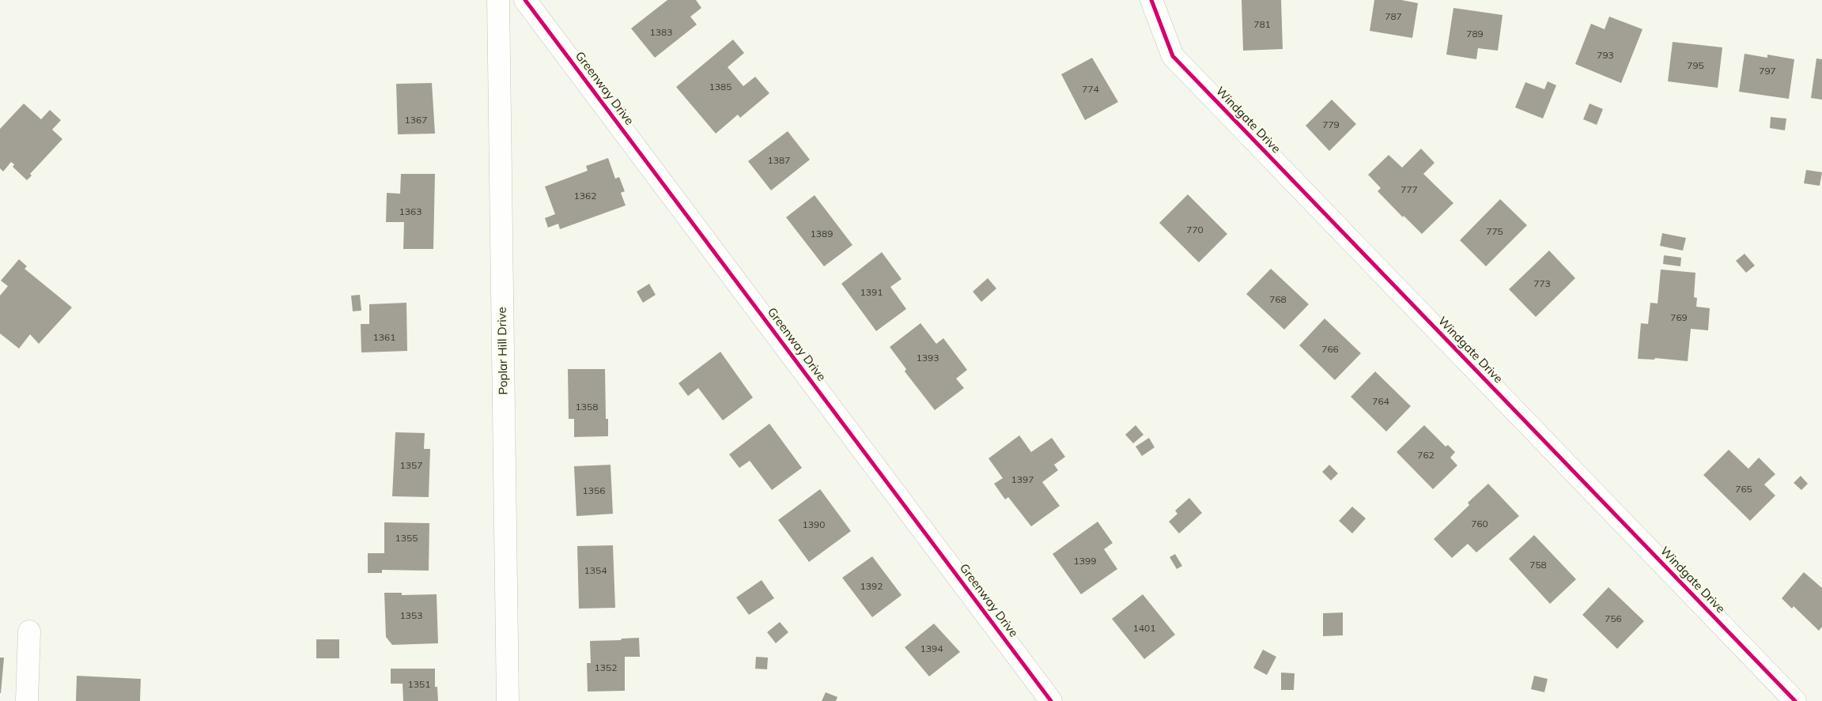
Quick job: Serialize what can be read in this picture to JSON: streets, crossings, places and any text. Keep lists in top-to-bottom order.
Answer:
{
  "streets": {
    "street": ["Greenway Drive", "Windgate Drive", "Poplar Hill Drive"]
  },
  "house_numbers": [
    "787",
    "781",
    "1383",
    "789",
    "793",
    "795",
    "797",
    "1385",
    "774",
    "1367",
    "779",
    "1387",
    "777",
    "1362",
    "1363",
    "770",
    "775",
    "1389",
    "773",
    "1391",
    "768",
    "769",
    "1361",
    "766",
    "1393",
    "764",
    "1358",
    "762",
    "1357",
    "1397",
    "765",
    "1356",
    "760",
    "1390",
    "1355",
    "1399",
    "758",
    "1354",
    "1392",
    "1353",
    "756",
    "1401",
    "1394",
    "1352",
    "1351"
  ]
}
